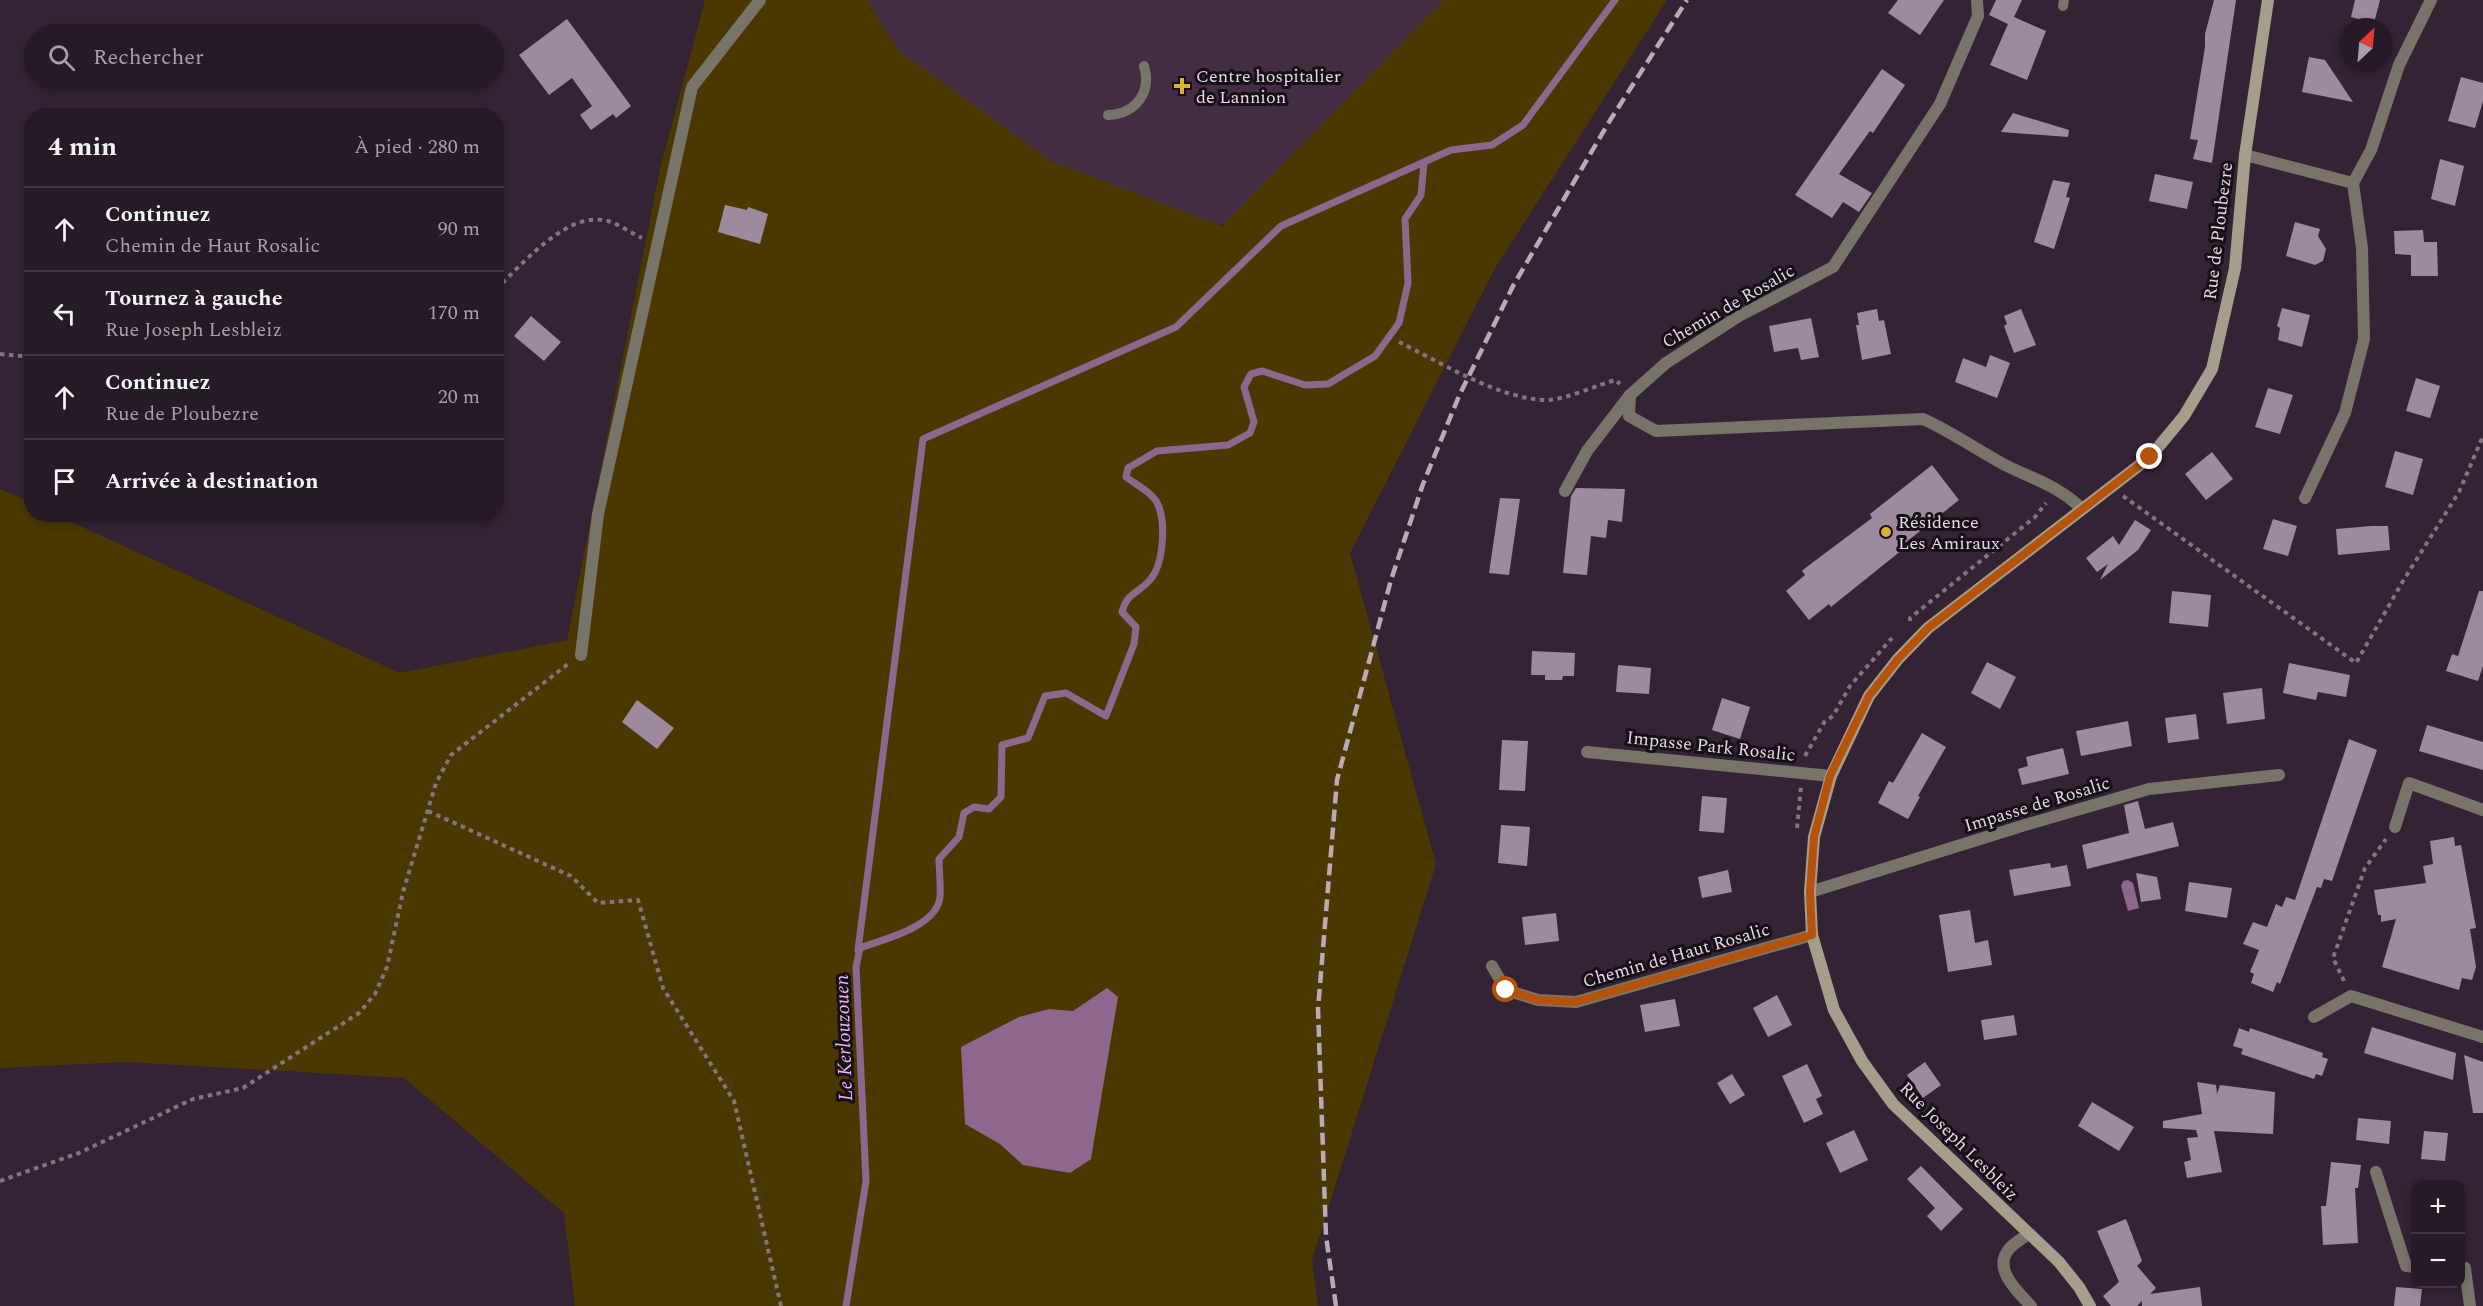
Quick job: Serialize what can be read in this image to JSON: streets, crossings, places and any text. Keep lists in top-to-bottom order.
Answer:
{
  "streets": {
    "main road": ["Rue de Ploubezre", "Rue Joseph Lesbleiz"],
    "street": [
      "Chemin de Rosalic",
      "Impasse Park Rosalic",
      "Impasse de Rosalic",
      "Chemin de Haut Rosalic"
    ]
  },
  "crossings": [
    ["Rue de Ploubezre", "Rue Joseph Lesbleiz"],
    ["Impasse Park Rosalic", "Rue Joseph Lesbleiz"],
    ["Impasse de Rosalic", "Rue Joseph Lesbleiz"],
    ["Chemin de Haut Rosalic", "Rue Joseph Lesbleiz"]
  ],
  "water": ["Le Kerlouzouen"],
  "places": {
    "health": ["Centre hospitalier de Lannion"],
    "other": ["Résidence Les Amiraux"]
  },
  "north": "top right",
  "page": {
    "search": "Rechercher",
    "heading": ["4 min", "À pied · 280 m"],
    "list": [
      ["Continuez", "Chemin de Haut Rosalic", "90 m"],
      ["Tournez à gauche", "Rue Joseph Lesbleiz", "170 m"],
      ["Continuez", "Rue de Ploubezre", "20 m"],
      "Arrivée à destination"
    ],
    "map_buttons": ["+", "−"]
  }
}
